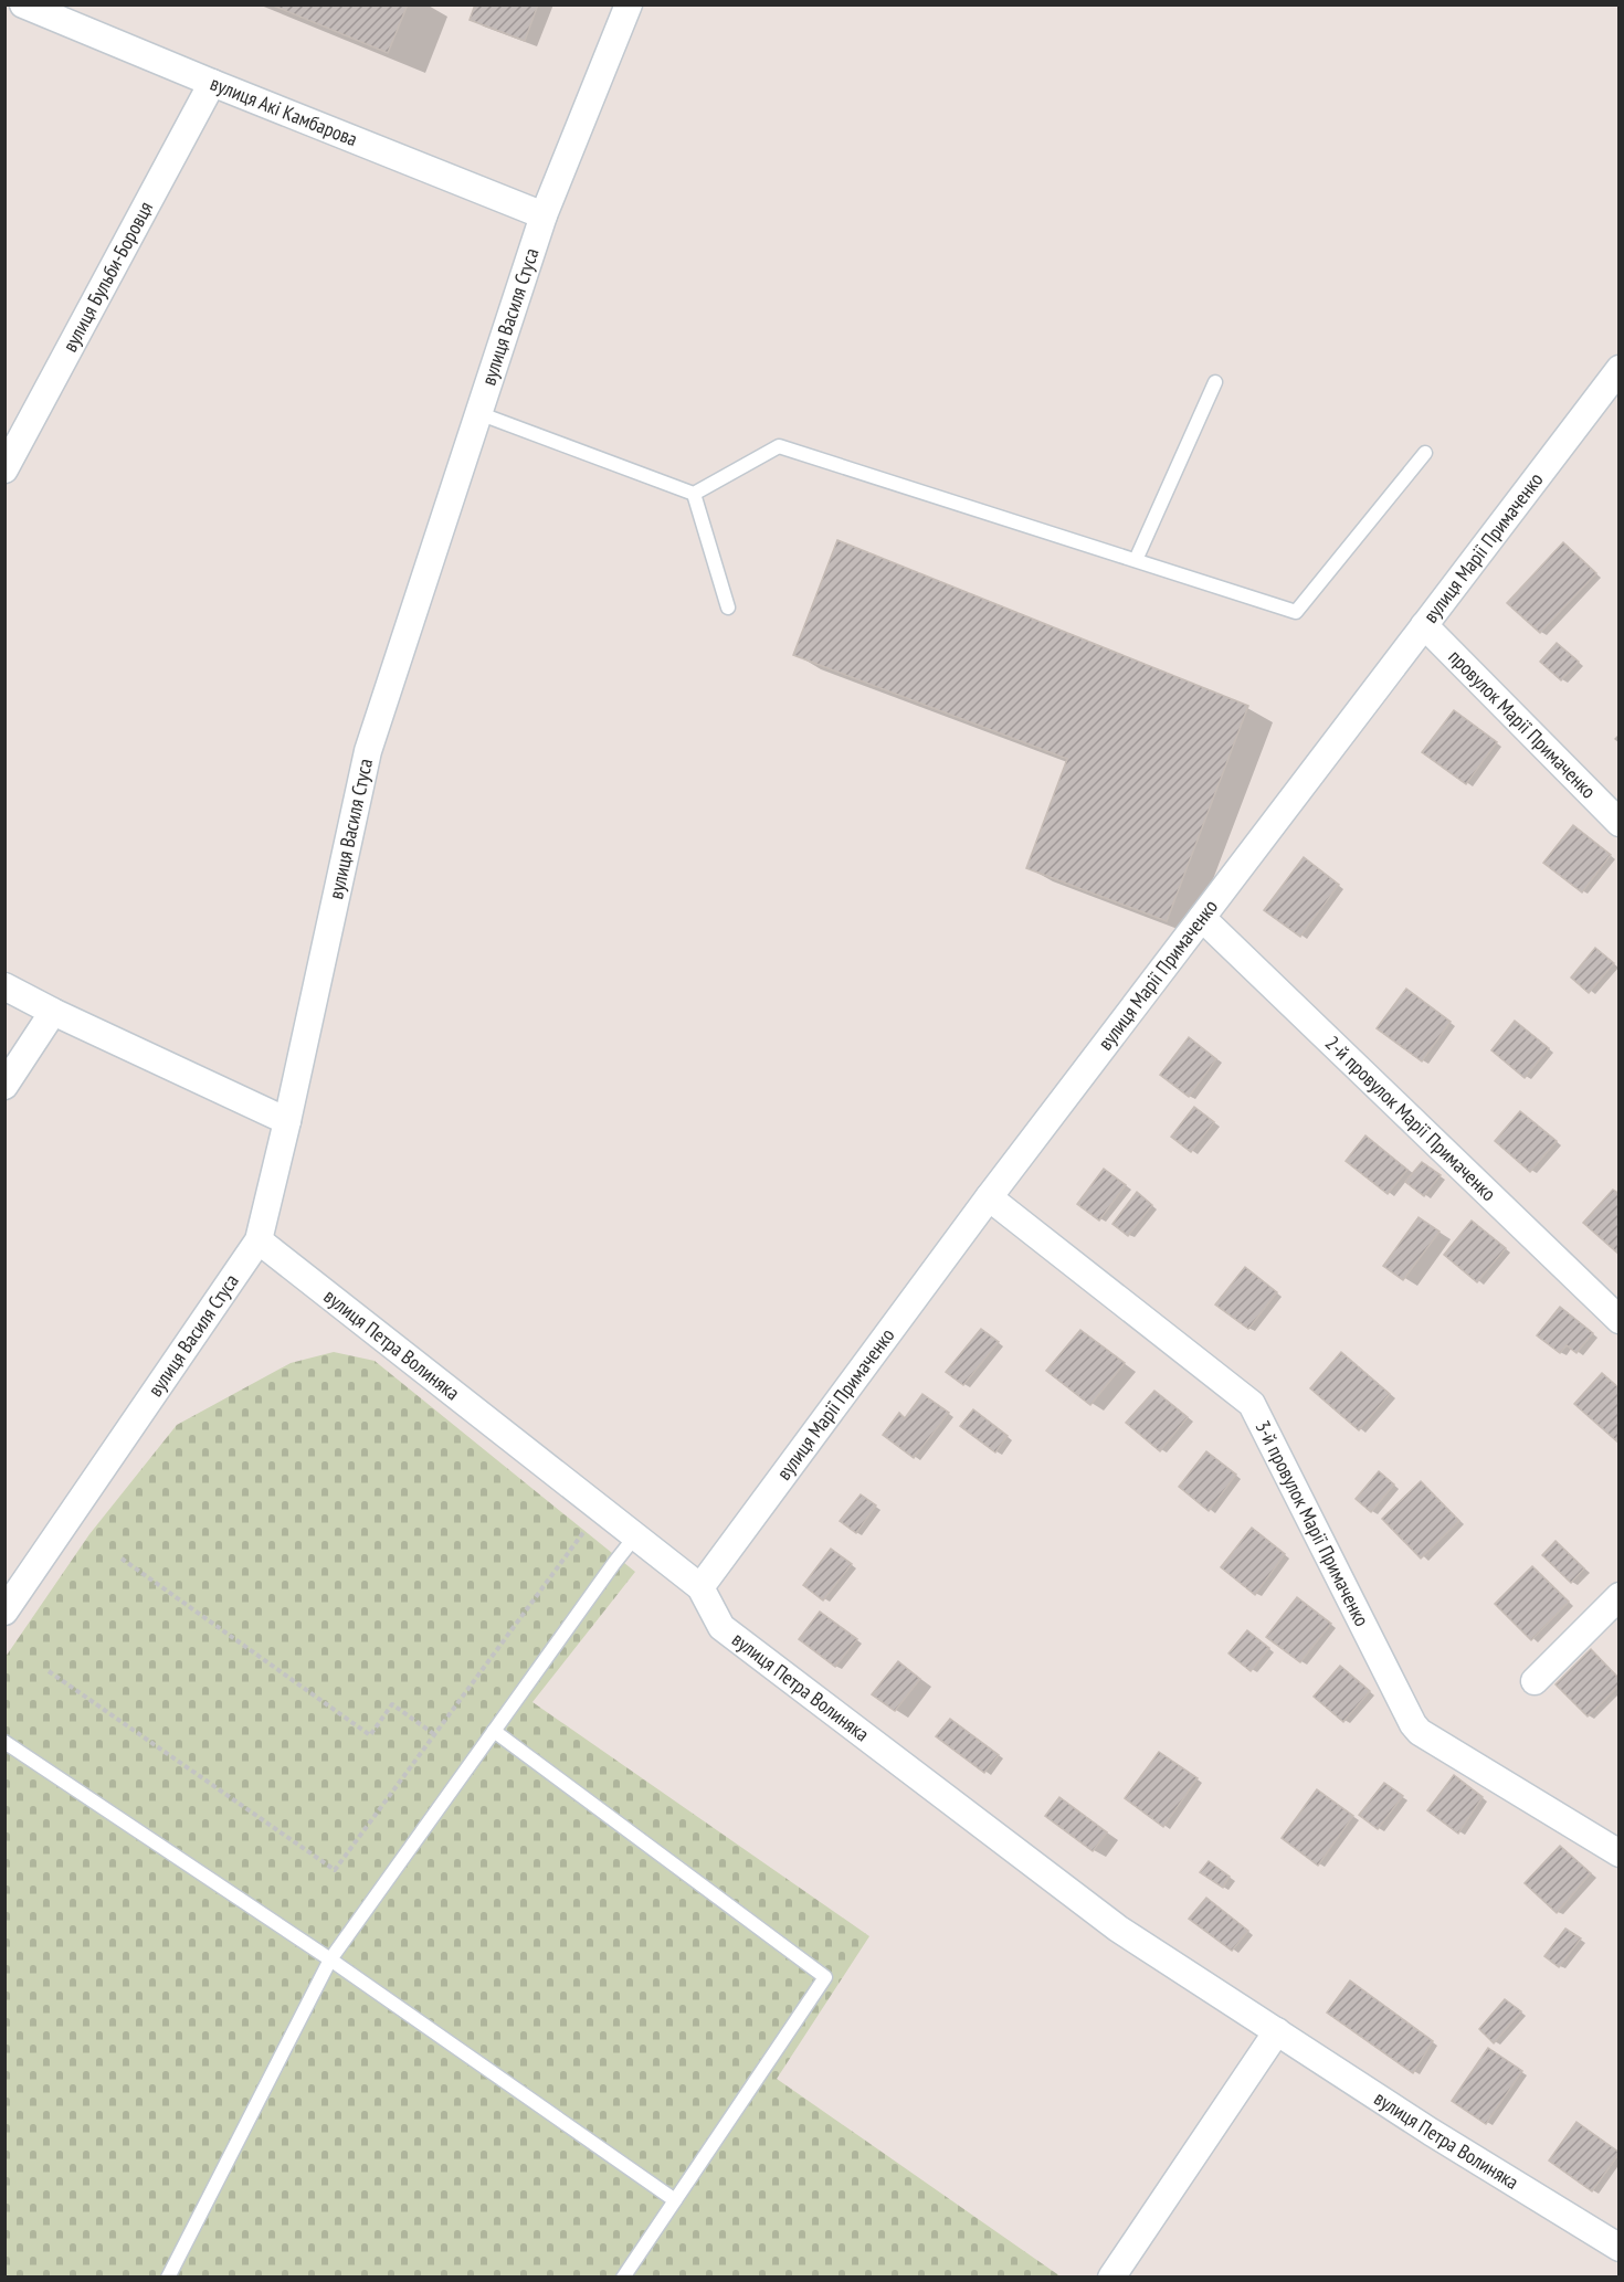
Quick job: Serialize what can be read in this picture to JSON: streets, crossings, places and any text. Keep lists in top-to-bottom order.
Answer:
{
  "streets": {
    "street": [
      "вулиця Акі Камбарова",
      "вулиця Бульби-Боровця",
      "вулиця Василя Стуса",
      "вулиця Марії Примаченко",
      "провулок Марії Примаченко",
      "2-й провулок Марії Примаченко",
      "вулиця Петра Волиняка",
      "3-й провулок Марії Примаченко"
    ]
  },
  "crossings": [
    ["вулиця Акі Камбарова", "вулиця Бульби-Боровця"],
    ["вулиця Акі Камбарова", "вулиця Василя Стуса"],
    ["вулиця Василя Стуса", "вулиця Петра Волиняка"],
    ["вулиця Марії Примаченко", "провулок Марії Примаченко"],
    ["вулиця Марії Примаченко", "2-й провулок Марії Примаченко"],
    ["вулиця Марії Примаченко", "вулиця Петра Волиняка"],
    ["вулиця Марії Примаченко", "3-й провулок Марії Примаченко"]
  ]
}
